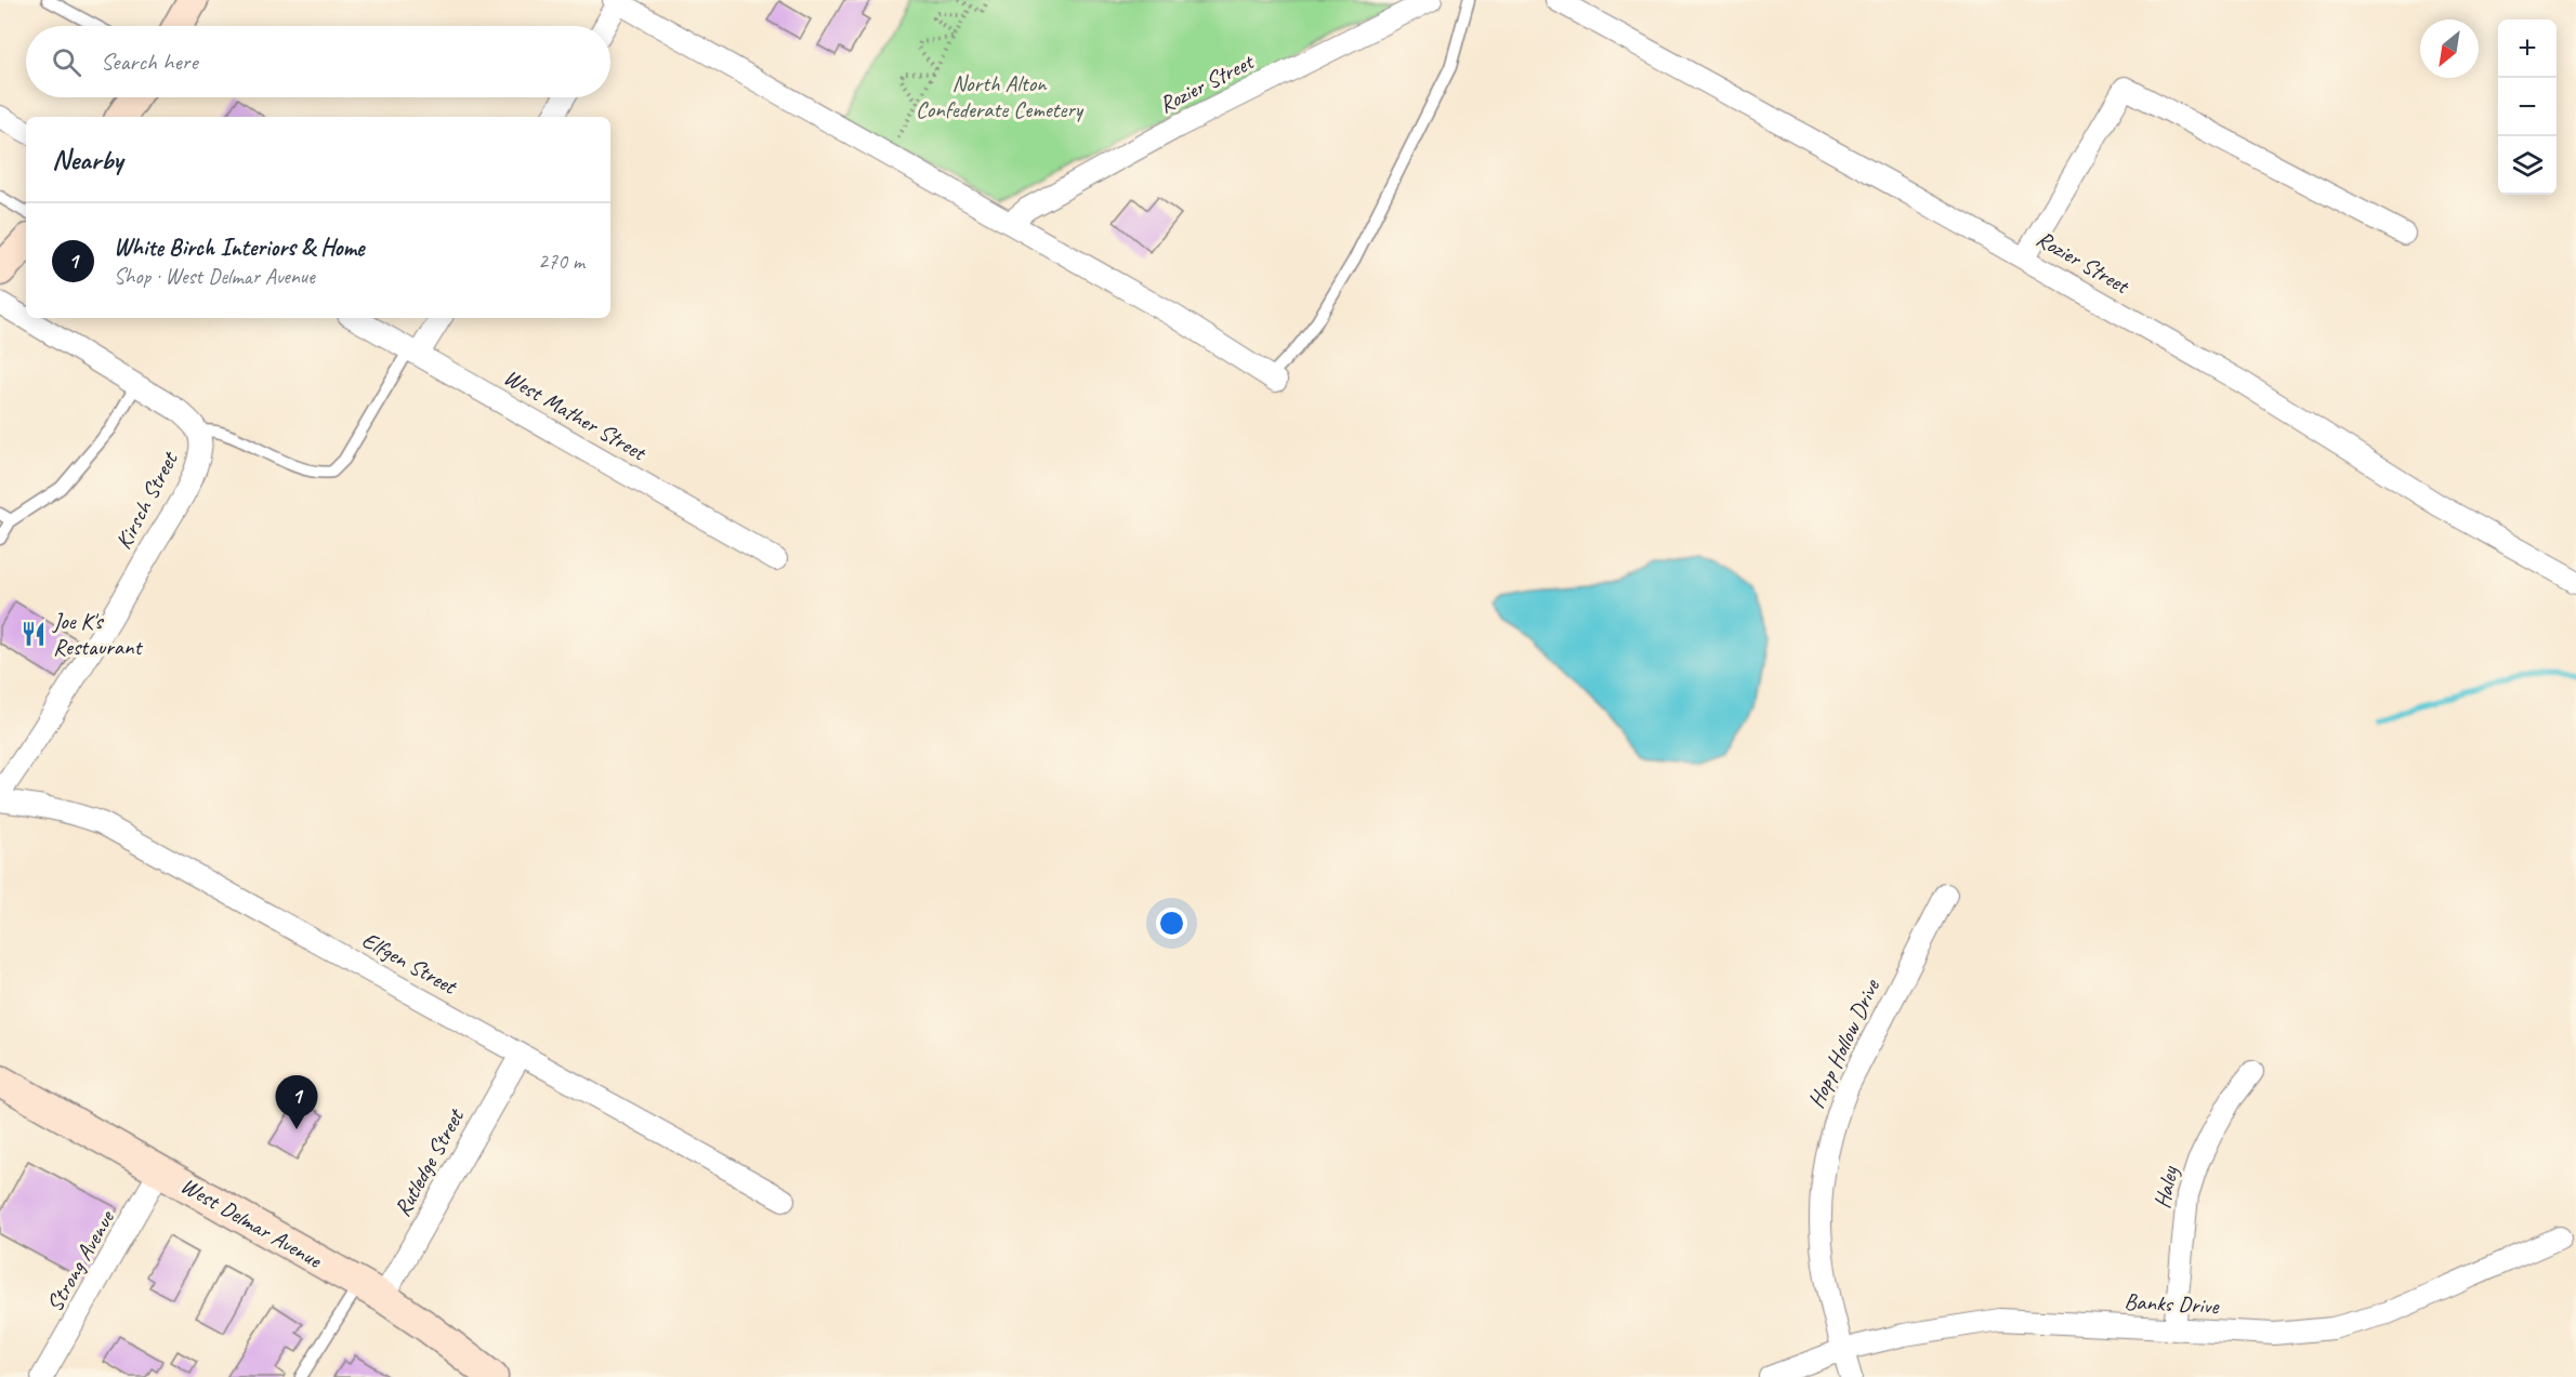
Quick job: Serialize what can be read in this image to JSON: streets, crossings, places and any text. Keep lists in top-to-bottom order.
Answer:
{
  "streets": {
    "street": [
      "Rozier Street",
      "West Mather Street",
      "Kirsch Street",
      "Elfgen Street",
      "Hopp Hollow Drive",
      "Rutledge Street",
      "Haley",
      "West Delmar Avenue",
      "Strong Avenue",
      "Banks Drive"
    ]
  },
  "crossings": [
    ["Elfgen Street", "Rutledge Street"],
    ["Hopp Hollow Drive", "Banks Drive"],
    ["Rutledge Street", "West Delmar Avenue"],
    ["Haley", "Banks Drive"],
    ["West Delmar Avenue", "Strong Avenue"]
  ],
  "parks": ["North Alton Confederate Cemetery"],
  "places": {
    "restaurant": ["Joe K's Restaurant"]
  },
  "north": "bottom left",
  "page": {
    "map_buttons": ["+", "−"],
    "search": "Search here",
    "heading": "Nearby",
    "list": [
      {
        "mark": "1",
        "name": "White Birch Interiors & Home",
        "note": "Shop · West Delmar Avenue",
        "value": "270 m"
      }
    ],
    "pins": "1"
  }
}
